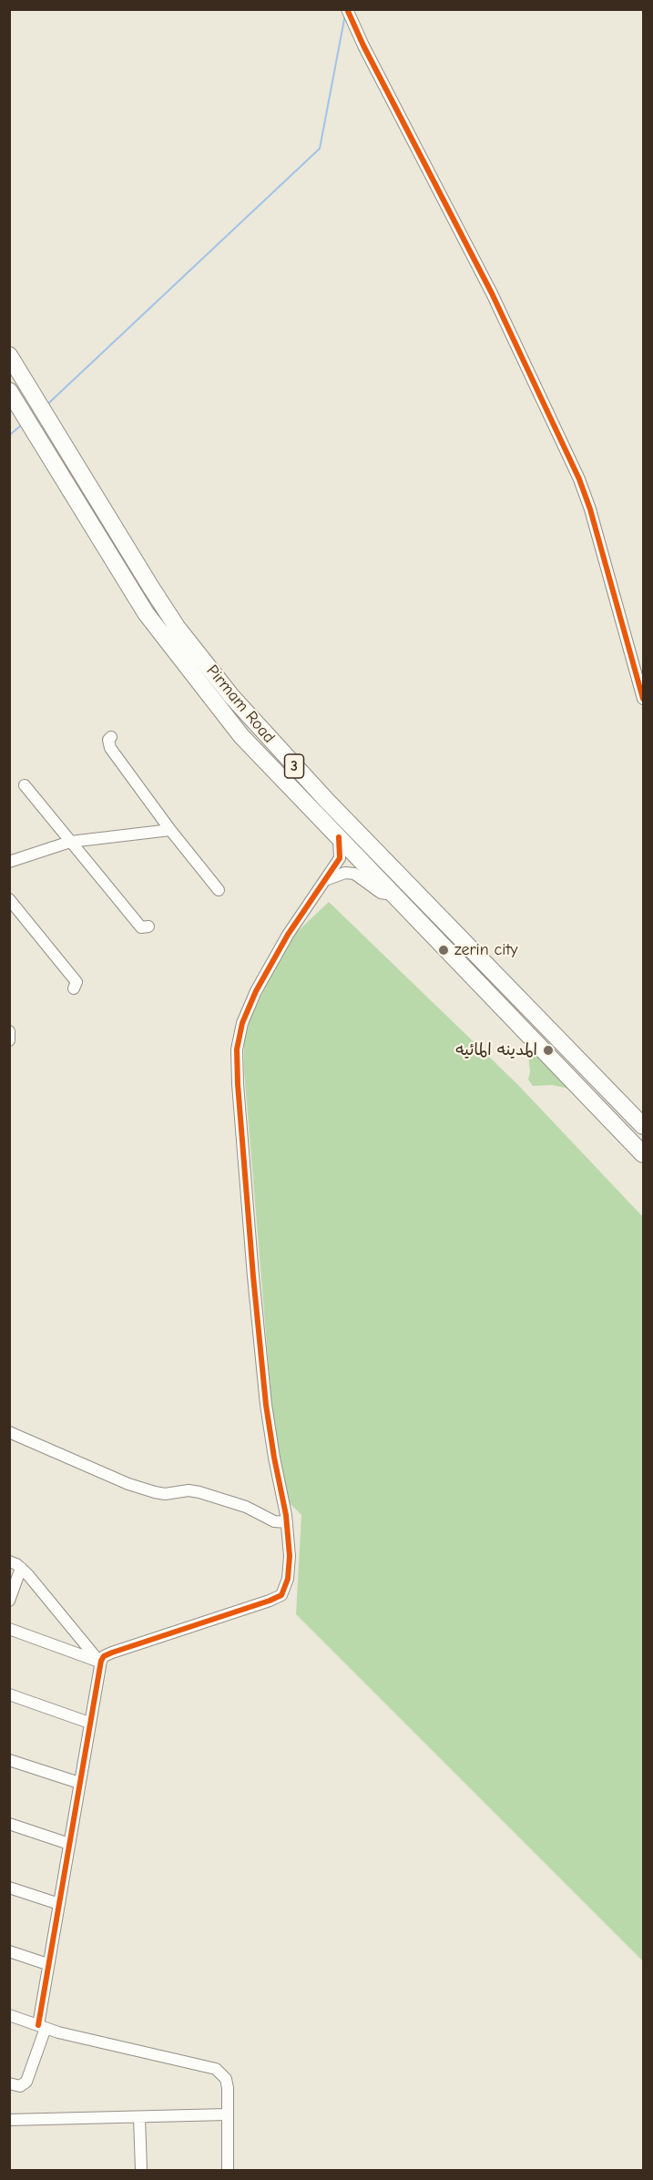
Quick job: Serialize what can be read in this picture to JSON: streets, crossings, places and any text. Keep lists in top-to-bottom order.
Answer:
{
  "streets": {
    "highway": ["Pirmam Road", "3"]
  },
  "places": ["zerin city", "المدينه المائيه"]
}
